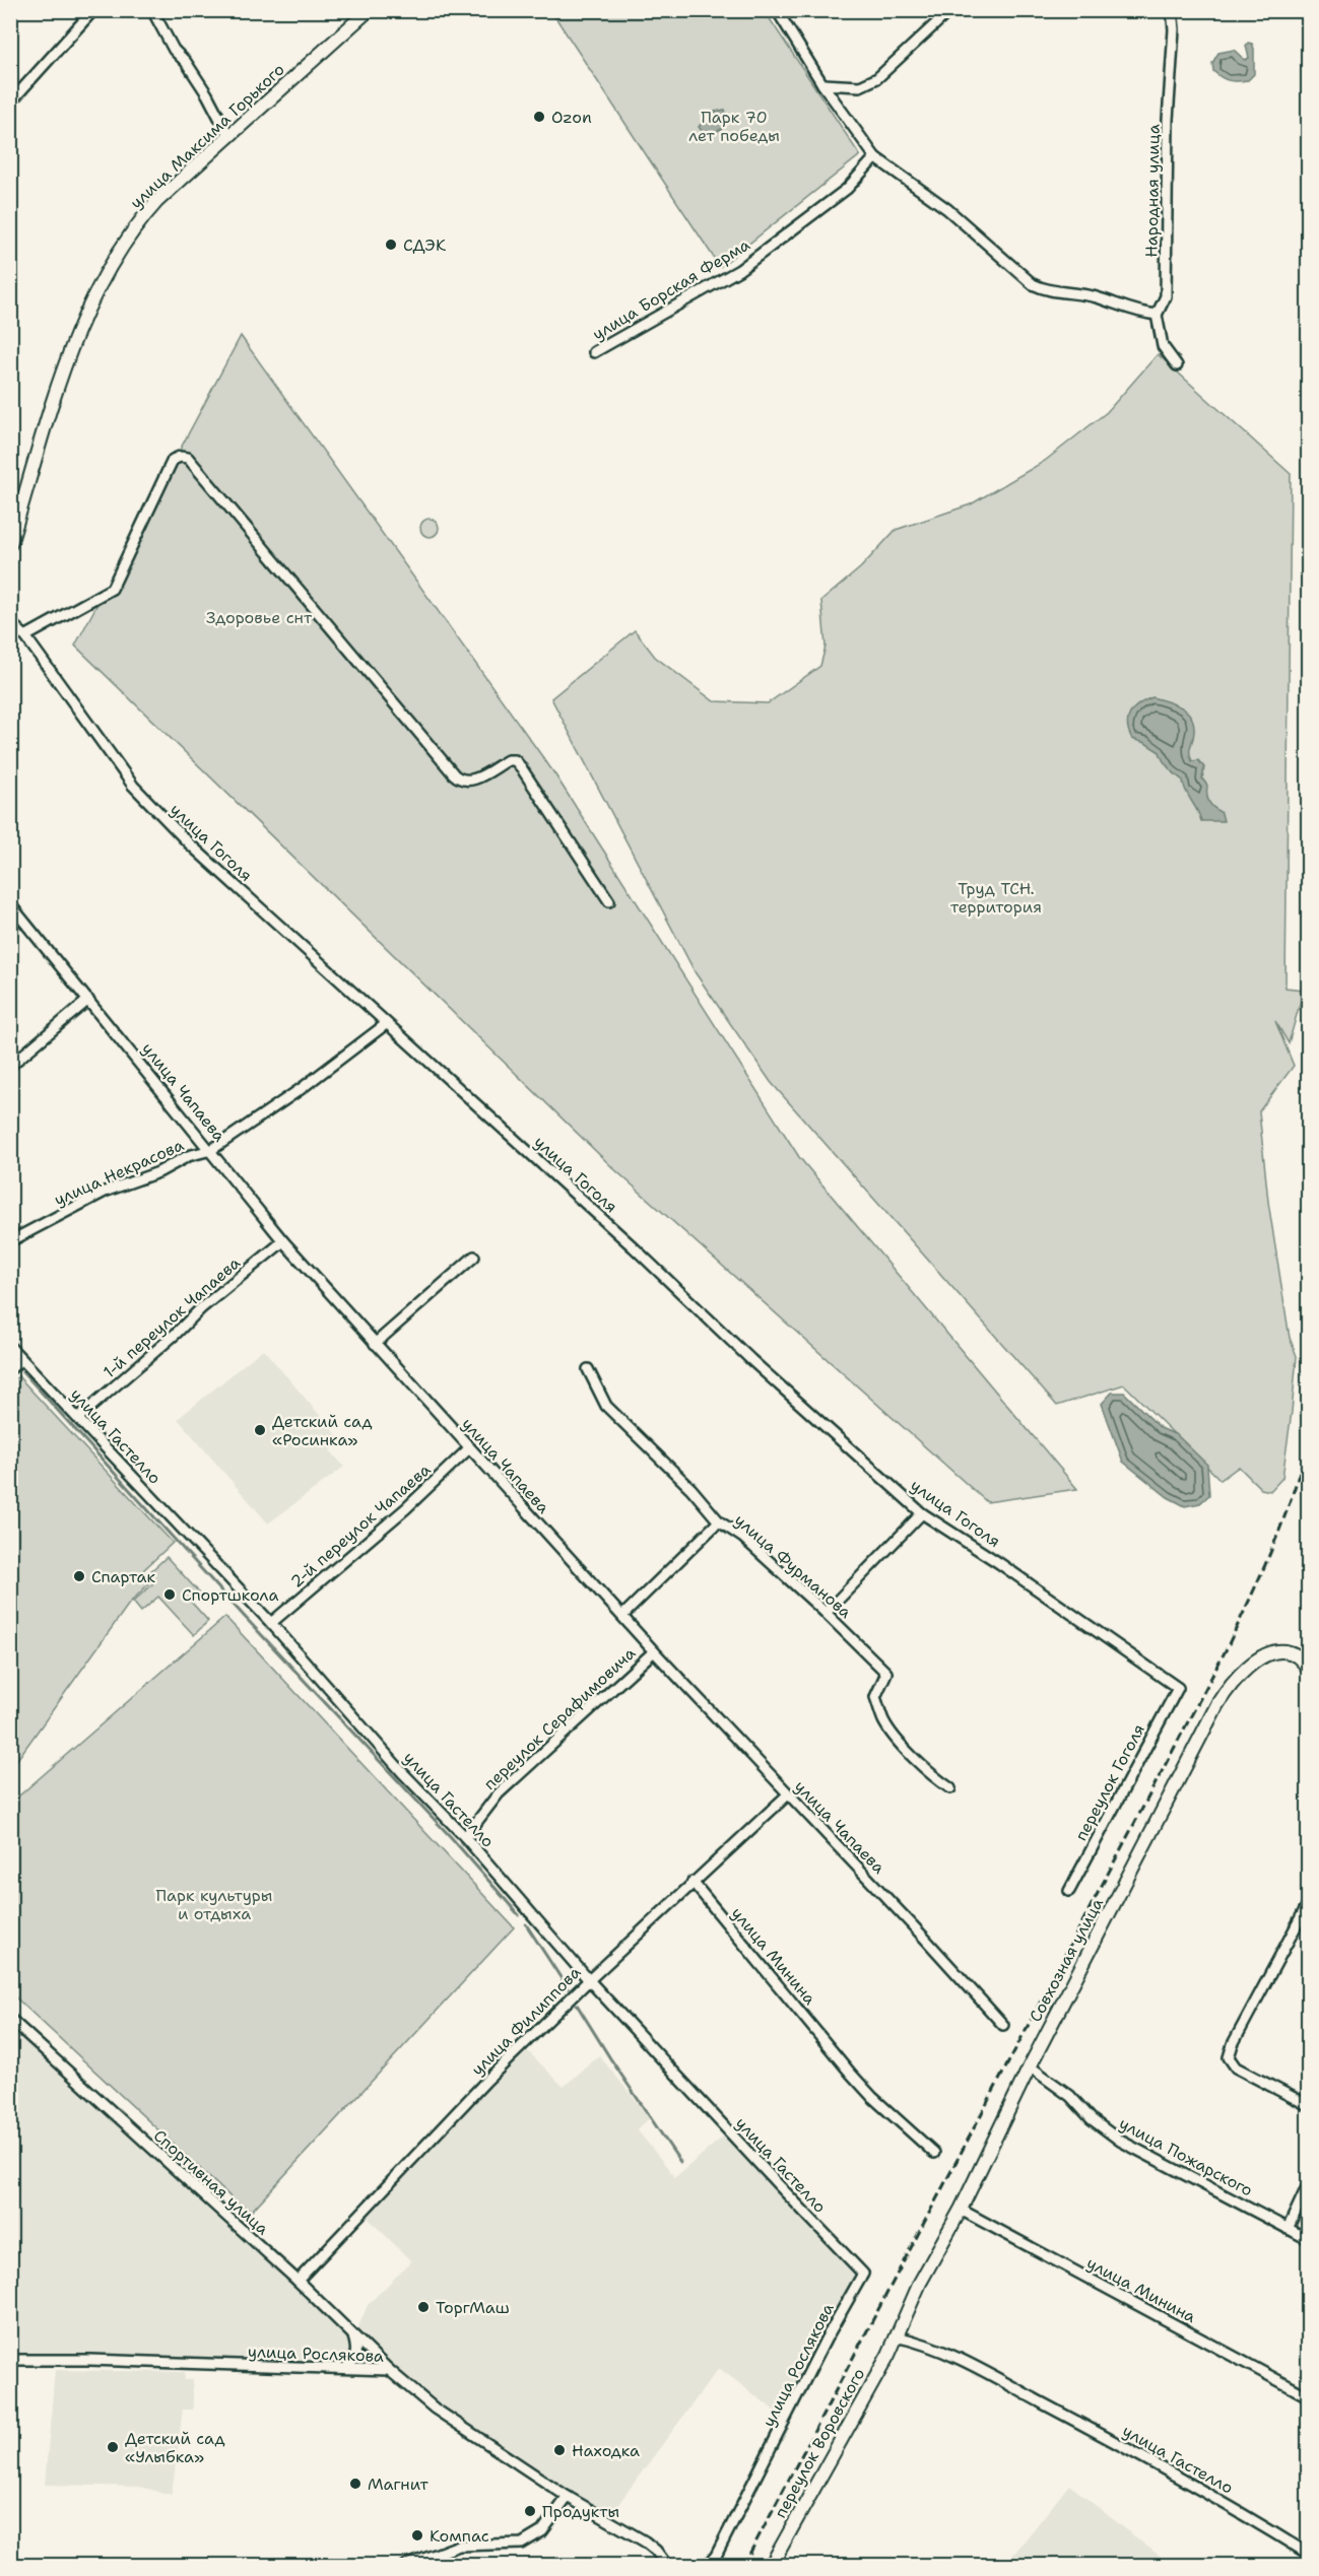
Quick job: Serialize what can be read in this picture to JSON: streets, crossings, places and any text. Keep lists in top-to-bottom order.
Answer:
{
  "streets": {
    "street": [
      "улица Максима Горького",
      "Народная улица",
      "улица Борская Ферма",
      "улица Гоголя",
      "улица Чапаева",
      "улица Некрасова",
      "1-й переулок Чапаева",
      "улица Гастелло",
      "2-й переулок Чапаева",
      "улица Фурманова",
      "переулок Серафимовича",
      "переулок Гоголя",
      "улица Минина",
      "Совхозная улица",
      "улица Филиппова",
      "улица Пожарского",
      "Спортивная улица",
      "улица Рослякова",
      "переулок Воровского"
    ]
  },
  "crossings": [
    ["улица Гоголя", "улица Некрасова"],
    ["улица Гоголя", "переулок Гоголя"],
    ["улица Чапаева", "улица Некрасова"],
    ["улица Чапаева", "1-й переулок Чапаева"],
    ["улица Чапаева", "2-й переулок Чапаева"],
    ["улица Чапаева", "переулок Серафимовича"],
    ["улица Чапаева", "улица Филиппова"],
    ["1-й переулок Чапаева", "улица Гастелло"],
    ["улица Гастелло", "2-й переулок Чапаева"],
    ["улица Гастелло", "переулок Серафимовича"],
    ["улица Гастелло", "Совхозная улица"],
    ["улица Гастелло", "улица Филиппова"],
    ["улица Гастелло", "улица Рослякова"],
    ["улица Гастелло", "переулок Воровского"],
    ["улица Минина", "Совхозная улица"],
    ["улица Минина", "улица Филиппова"],
    ["Совхозная улица", "улица Пожарского"],
    ["Совхозная улица", "переулок Воровского"],
    ["улица Филиппова", "Спортивная улица"],
    ["Спортивная улица", "улица Рослякова"]
  ],
  "parks": [
    "Парк 70 лет победы",
    "Здоровье снт",
    "Труд ТСН. территория",
    "Парк культуры и отдыха"
  ],
  "places": [
    "Ozon",
    "СДЭК",
    "Детский сад «Росинка»",
    "Спартак",
    "Спортшкола",
    "ТоргМаш",
    "Детский сад «Улыбка»",
    "Находка",
    "Магнит",
    "Продукты",
    "Компас"
  ]
}
